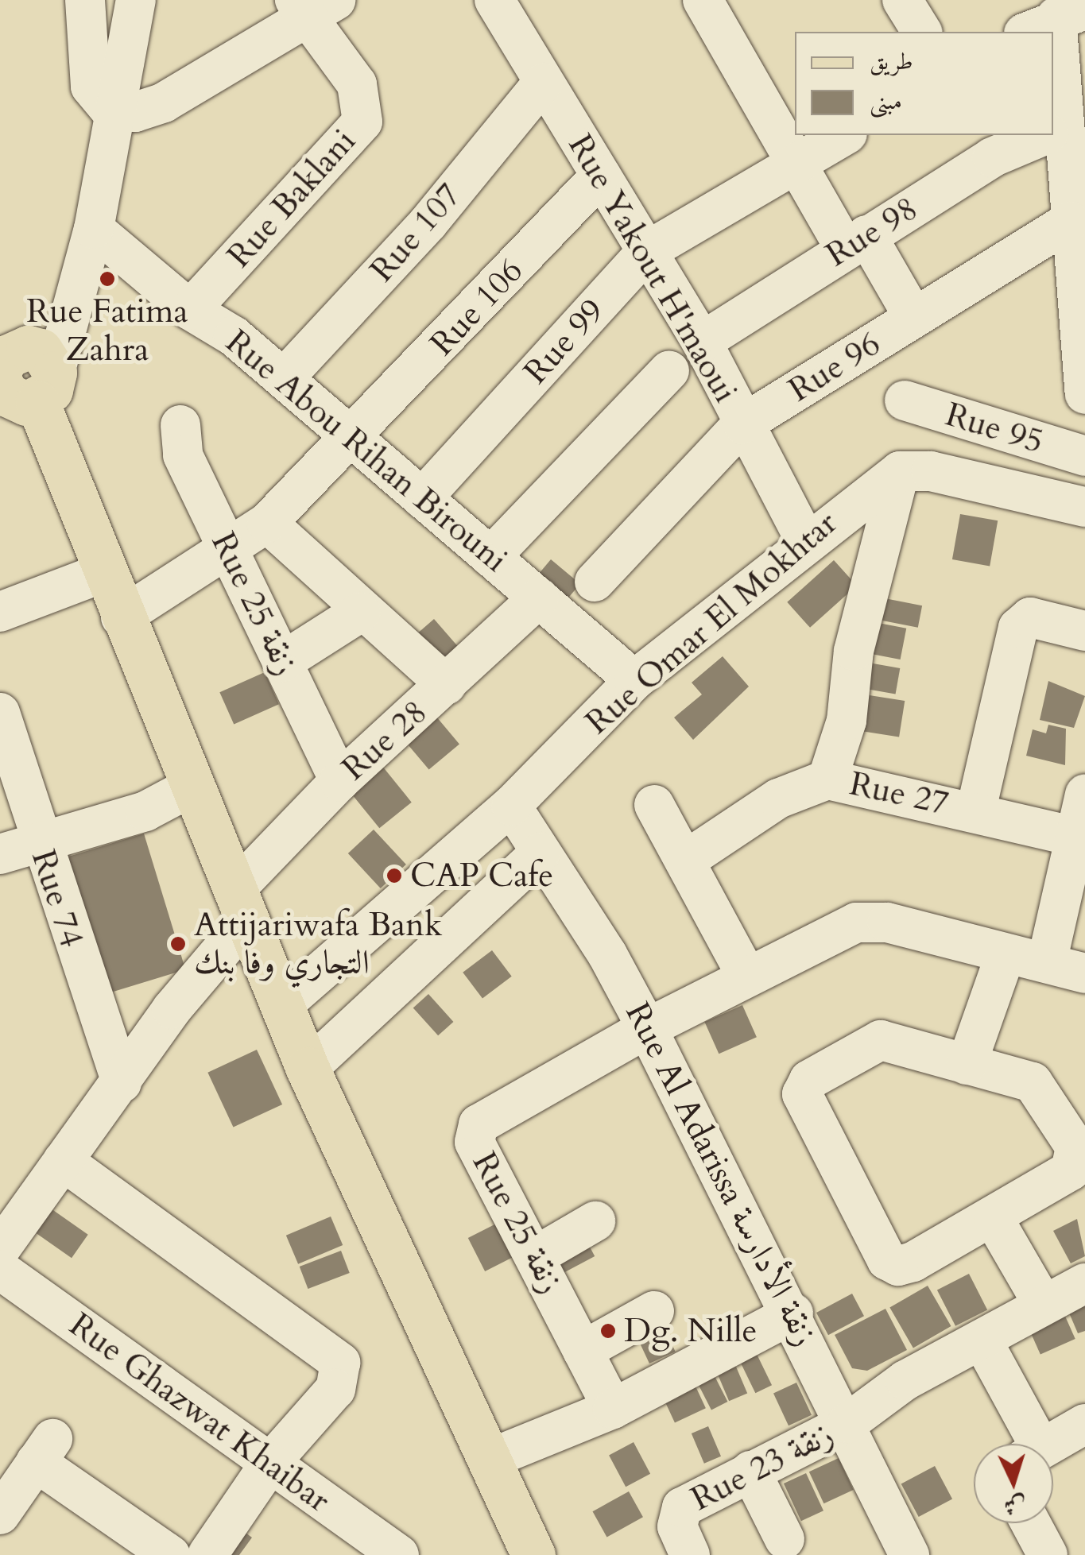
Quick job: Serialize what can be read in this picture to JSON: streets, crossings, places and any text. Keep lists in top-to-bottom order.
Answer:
{
  "streets": {
    "street": [
      "Rue Baklani",
      "Rue 98",
      "Rue 107",
      "Rue Yakout H'maoui",
      "Rue 106",
      "Rue 99",
      "Rue 96",
      "Rue 95",
      "Rue Abou Rihan Birouni",
      "Rue 25 زنقة",
      "Rue Omar El Mokhtar",
      "Rue 28",
      "Rue 27",
      "Rue 74",
      "Rue Al Adarissa زنقة الأدارسة",
      "Rue Ghazwat Khaibar",
      "Rue 23 زنقة"
    ]
  },
  "crossings": [
    ["Rue Baklani", "Rue Abou Rihan Birouni"],
    ["Rue 98", "Rue Yakout H'maoui"],
    ["Rue 107", "Rue Yakout H'maoui"],
    ["Rue 107", "Rue Abou Rihan Birouni"],
    ["Rue Yakout H'maoui", "Rue 106"],
    ["Rue Yakout H'maoui", "Rue 99"],
    ["Rue Yakout H'maoui", "Rue 96"],
    ["Rue Yakout H'maoui", "Rue Omar El Mokhtar"],
    ["Rue 106", "Rue Abou Rihan Birouni"],
    ["Rue 106", "Rue 25 زنقة"],
    ["Rue 99", "Rue Abou Rihan Birouni"],
    ["Rue Abou Rihan Birouni", "Rue Omar El Mokhtar"],
    ["Rue Abou Rihan Birouni", "Rue 28"],
    ["Rue 25 زنقة", "Rue 28"],
    ["Rue 25 زنقة", "Rue Al Adarissa زنقة الأدارسة"],
    ["Rue Omar El Mokhtar", "Rue Al Adarissa زنقة الأدارسة"],
    ["Rue 28", "Rue 74"],
    ["Rue Al Adarissa زنقة الأدارسة", "Rue 23 زنقة"]
  ],
  "places": [
    "Rue Fatima Zahra",
    "CAP Cafe",
    "Attijariwafa Bank التجاري وفا بنك",
    "Dg. Nille"
  ],
  "legend": ["طريق", "مبنى"],
  "north": "bottom"
}
